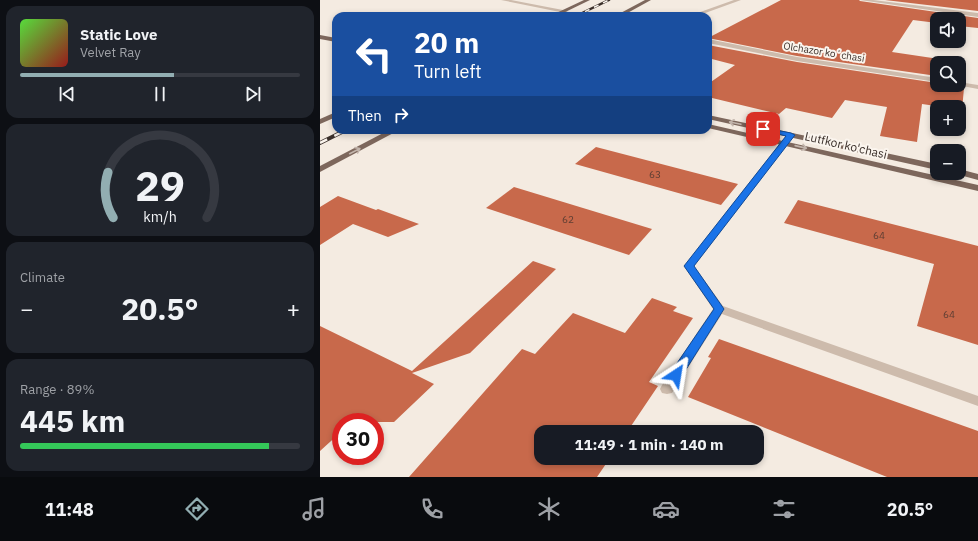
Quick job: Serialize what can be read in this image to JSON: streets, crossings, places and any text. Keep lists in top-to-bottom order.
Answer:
{
  "streets": {
    "main road": ["Lutfkor ko'chasi"],
    "street": ["Olchazor koʻchasi"]
  },
  "house_numbers": [
    "63",
    "62",
    "64",
    "64"
  ],
  "page": {
    "map_buttons": ["+", "−"],
    "turn": ["20 m", "Turn left"],
    "song": ["Static Love", "Velvet Ray"],
    "then": "Then",
    "tile": [
      "Climate",
      ["Range · 89%", "445 km"]
    ],
    "heat": ["−", "20.5°", "+"],
    "limit": "30",
    "trip": "11:49 · 1 min · 140 m",
    "tabs": ["11:48", "20.5°"],
    "gauge": ["29", "km/h"]
  }
}
